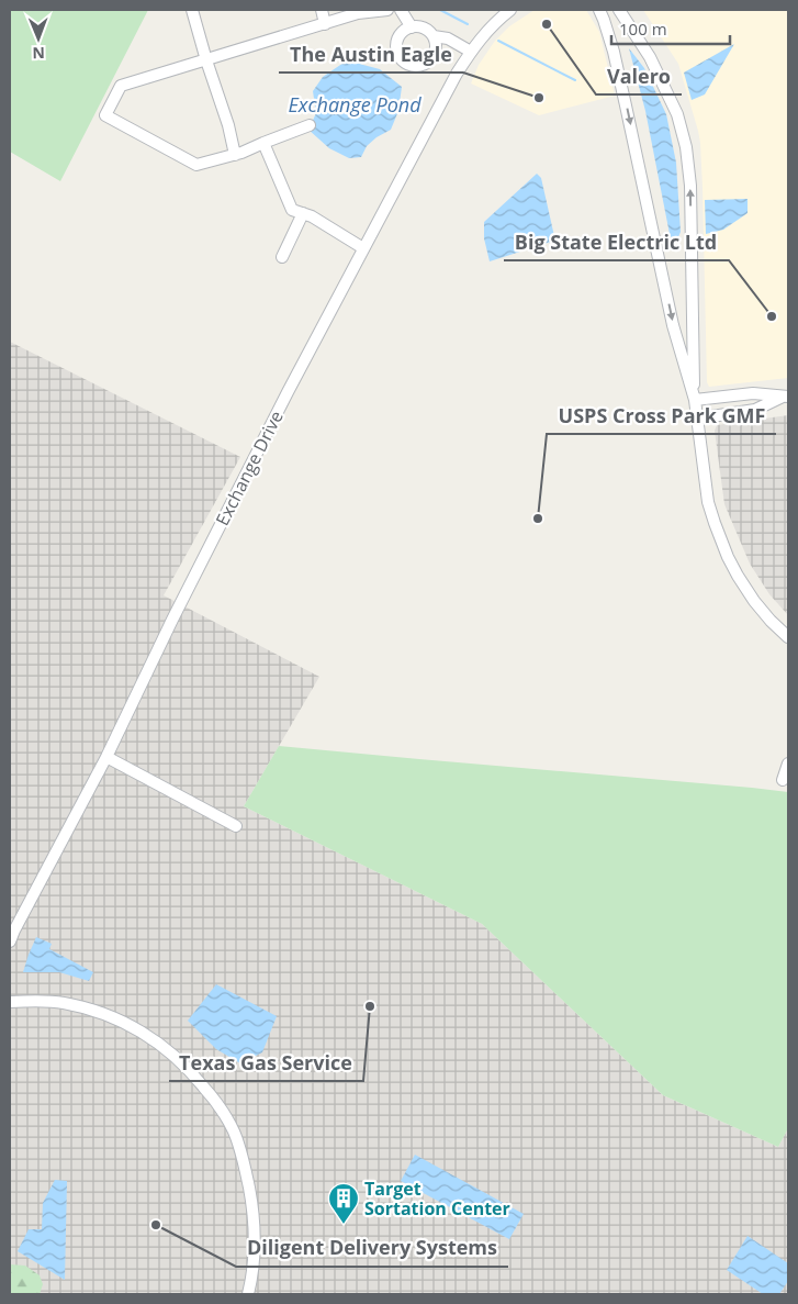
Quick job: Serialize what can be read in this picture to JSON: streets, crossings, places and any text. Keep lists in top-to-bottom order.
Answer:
{
  "streets": {
    "street": ["Exchange Drive"]
  },
  "water": ["Exchange Pond"],
  "places": {
    "other": [
      "Valero",
      "The Austin Eagle",
      "Big State Electric Ltd",
      "USPS Cross Park GMF",
      "Texas Gas Service",
      "Diligent Delivery Systems"
    ],
    "building": ["Target Sortation Center"]
  },
  "scale_bar": "100 m",
  "north": "bottom"
}
